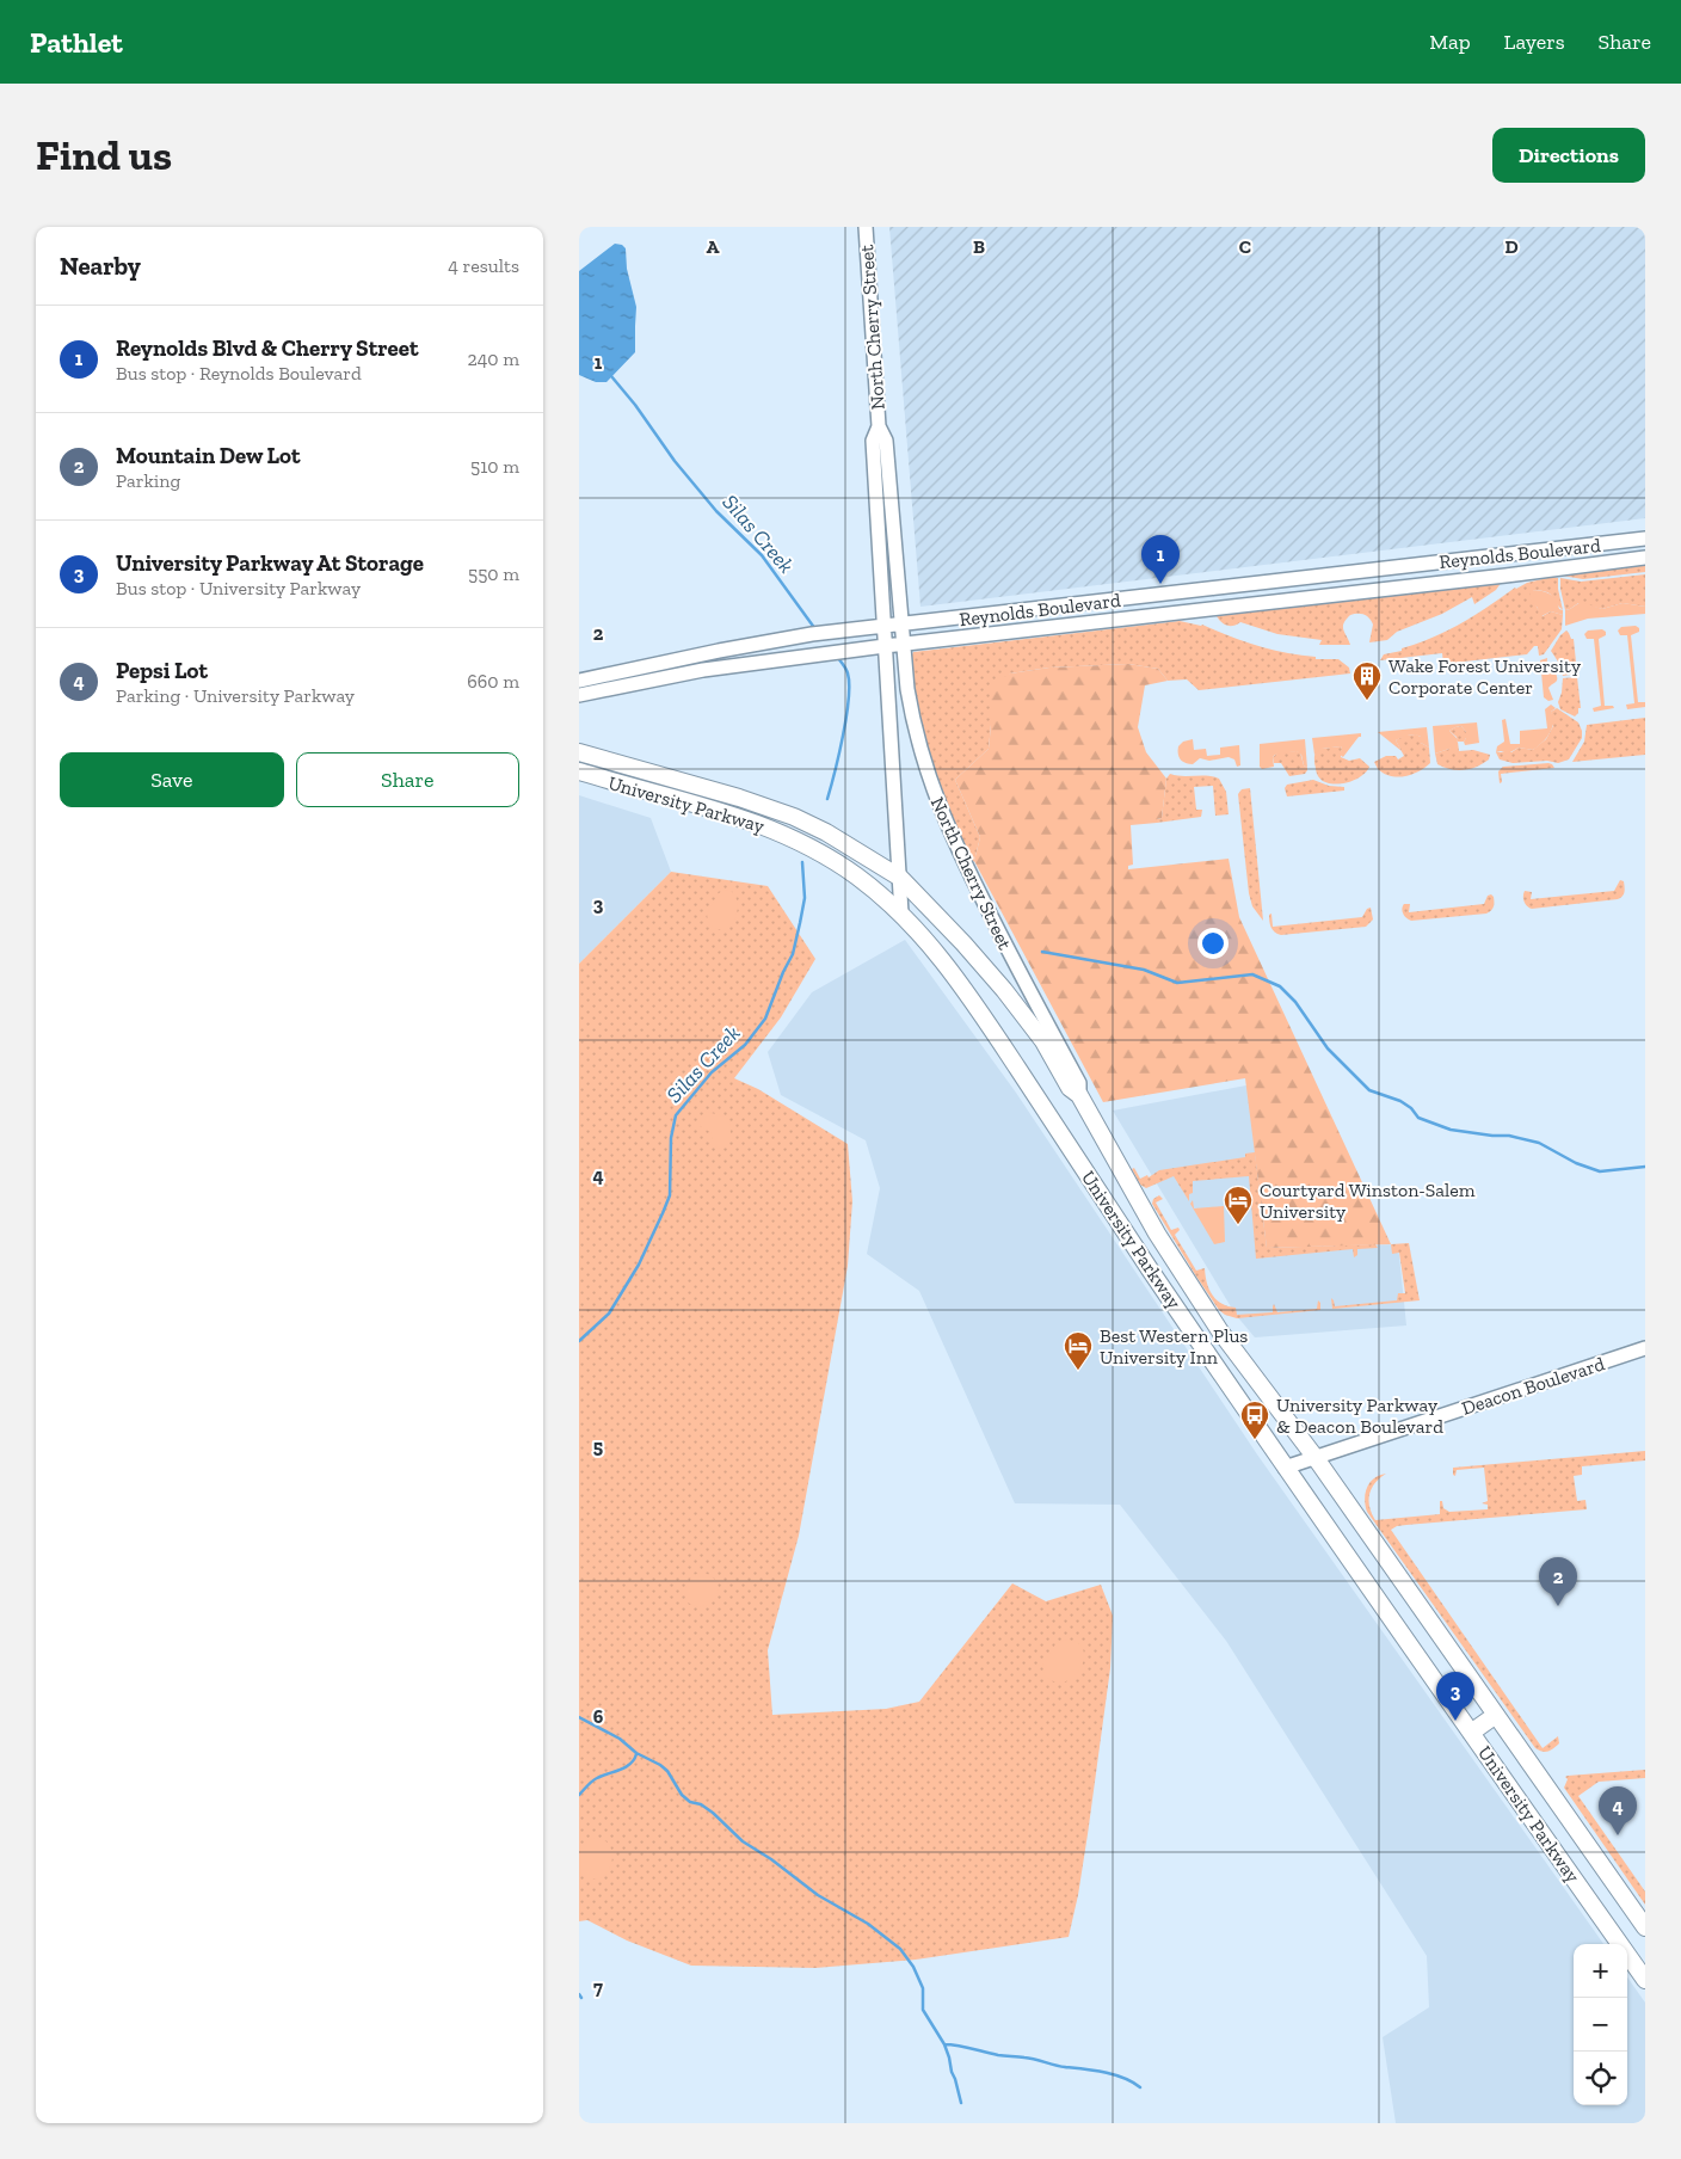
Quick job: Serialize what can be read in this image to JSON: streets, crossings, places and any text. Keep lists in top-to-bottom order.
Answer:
{
  "streets": {
    "main road": [
      "North Cherry Street",
      "Reynolds Boulevard",
      "University Parkway",
      "Deacon Boulevard"
    ]
  },
  "crossings": [
    ["North Cherry Street", "Reynolds Boulevard"],
    ["North Cherry Street", "University Parkway"],
    ["University Parkway", "Deacon Boulevard"]
  ],
  "water": ["Silas Creek"],
  "places": {
    "building": ["Wake Forest University Corporate Center"],
    "hotel": ["Courtyard Winston-Salem University", "Best Western Plus University Inn"],
    "bus stop": ["University Parkway & Deacon Boulevard"]
  },
  "page": {
    "header": "Pathlet",
    "nav": ["Map", "Layers", "Share"],
    "buttons": [
      "Directions",
      ["Save", "Share"]
    ],
    "title": "Find us",
    "heading": ["Nearby", "4 results"],
    "list": [
      {
        "mark": "1",
        "name": "Reynolds Blvd & Cherry Street",
        "note": "Bus stop · Reynolds Boulevard",
        "value": "240 m"
      },
      {
        "mark": "2",
        "name": "Mountain Dew Lot",
        "note": "Parking",
        "value": "510 m"
      },
      {
        "mark": "3",
        "name": "University Parkway At Storage",
        "note": "Bus stop · University Parkway",
        "value": "550 m"
      },
      {
        "mark": "4",
        "name": "Pepsi Lot",
        "note": "Parking · University Parkway",
        "value": "660 m"
      }
    ],
    "pins": [
      "1",
      "2",
      "3",
      "4"
    ],
    "map_buttons": ["+", "−"]
  },
  "grid": {
    "columns": [
      "A",
      "B",
      "C",
      "D"
    ],
    "rows": [
      "1",
      "2",
      "3",
      "4",
      "5",
      "6",
      "7"
    ]
  }
}
